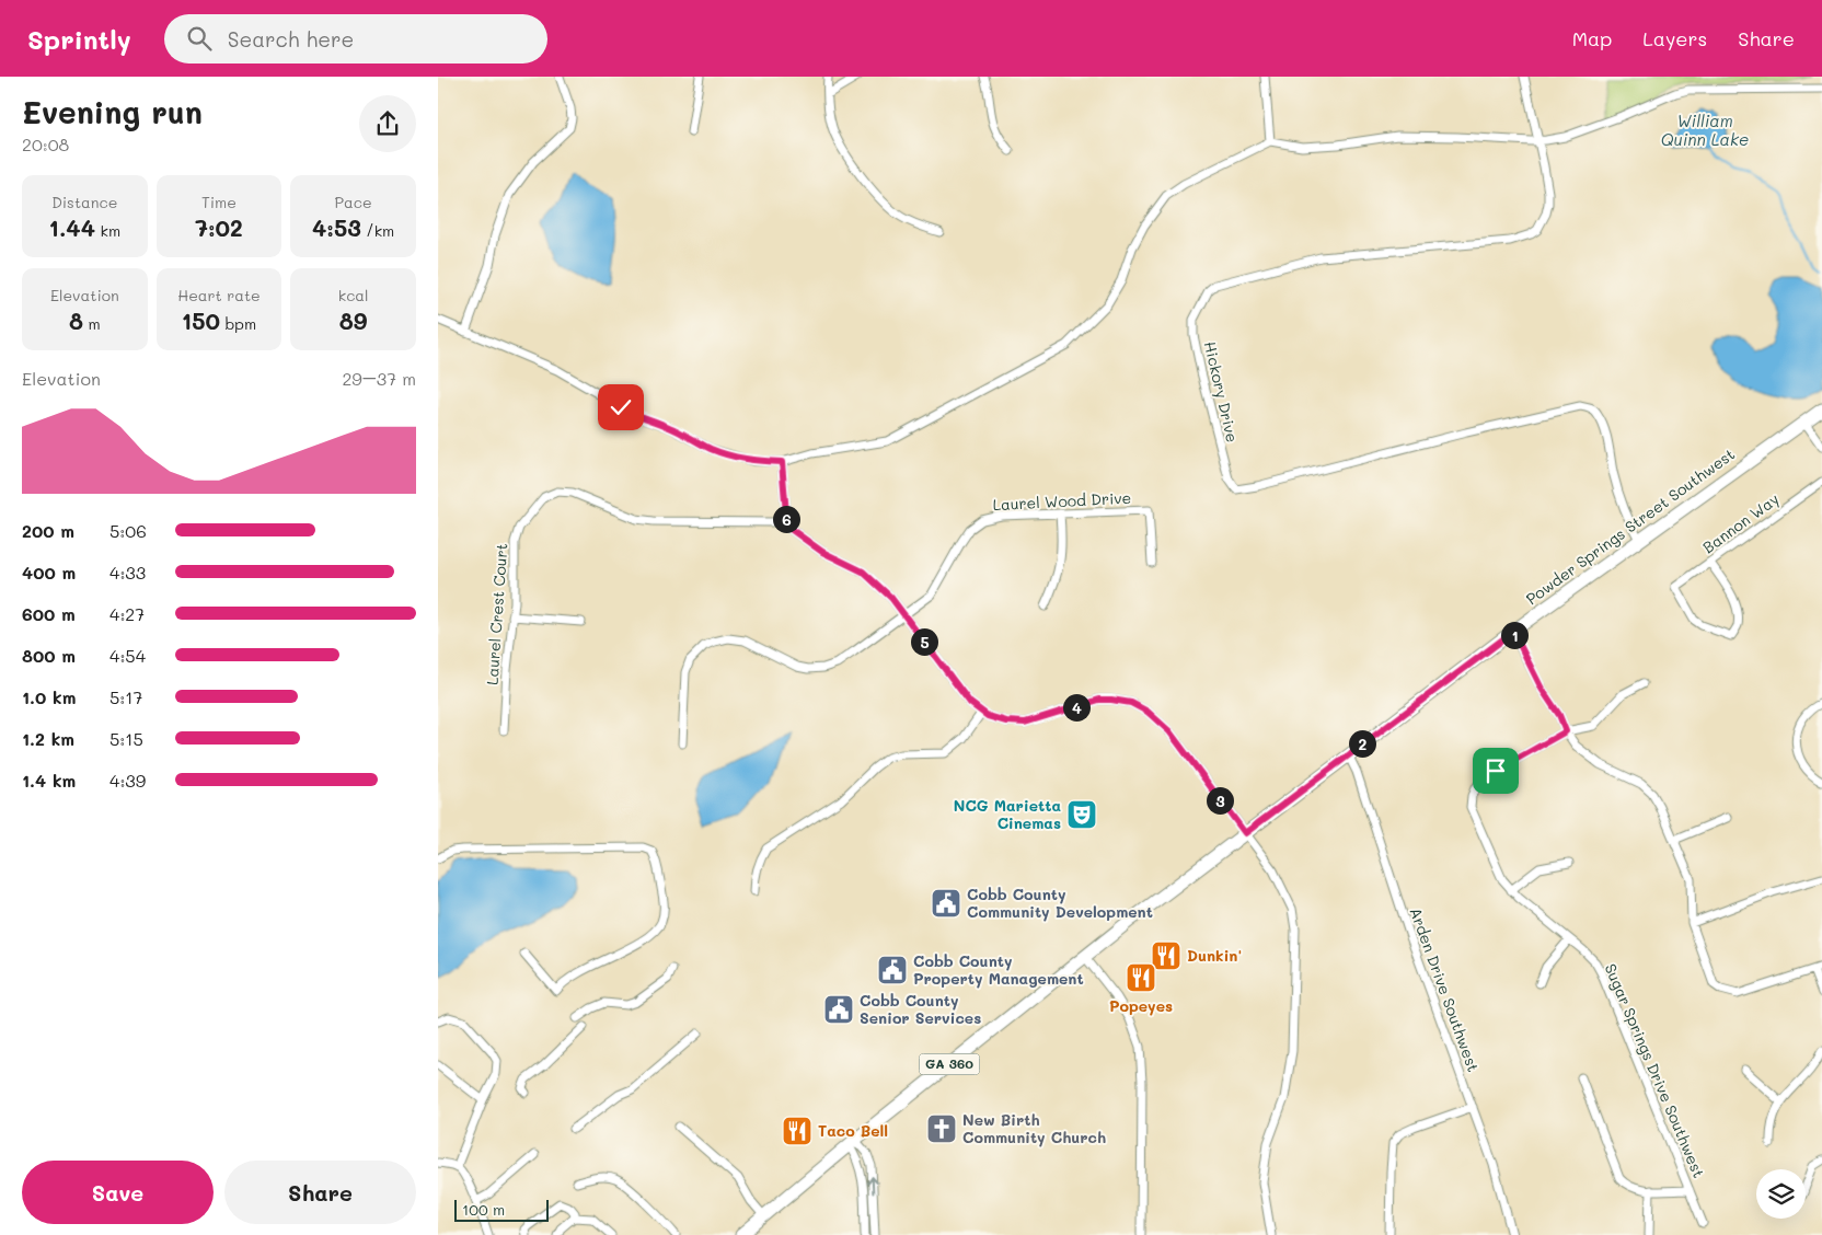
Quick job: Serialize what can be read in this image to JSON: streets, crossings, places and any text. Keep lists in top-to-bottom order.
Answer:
{
  "streets": {
    "main road": ["Powder Springs Street Southwest", "GA 360"],
    "street": [
      "Hickory Drive",
      "Laurel Wood Drive",
      "Bannon Way",
      "Laurel Crest Court",
      "Arden Drive Southwest",
      "Sugar Springs Drive Southwest"
    ]
  },
  "crossings": [
    ["Hickory Drive", "Powder Springs Street Southwest"],
    ["Powder Springs Street Southwest", "Arden Drive Southwest"],
    ["Powder Springs Street Southwest", "GA 360"]
  ],
  "water": ["William Quinn Lake"],
  "places": {
    "theatre": ["NCG Marietta Cinemas"],
    "public building": ["Cobb County Community Development", "Cobb County Property Management", "Cobb County Senior Services"],
    "restaurant": ["Dunkin'", "Popeyes", "Taco Bell"],
    "church": ["New Birth Community Church"]
  },
  "scale_bar": "100 m",
  "page": {
    "header": "Sprintly",
    "search": "Search here",
    "nav": ["Map", "Layers", "Share"],
    "heading": ["Evening run", "20:08"],
    "stats": [
      ["Distance", "1.44 km"],
      ["Time", "7:02"],
      ["Pace", "4:53 /km"],
      ["Elevation", "8 m"],
      ["Heart rate", "150 bpm"],
      ["kcal", "89"]
    ],
    "chart": ["Elevation", "29–37 m"],
    "pins": [
      "6",
      "1",
      "5",
      "4",
      "2",
      "3"
    ],
    "list": [
      {
        "name": "200 m",
        "note": "5:06"
      },
      {
        "name": "400 m",
        "note": "4:33"
      },
      {
        "name": "600 m",
        "note": "4:27"
      },
      {
        "name": "800 m",
        "note": "4:54"
      },
      {
        "name": "1.0 km",
        "note": "5:17"
      },
      {
        "name": "1.2 km",
        "note": "5:15"
      },
      {
        "name": "1.4 km",
        "note": "4:39"
      }
    ],
    "buttons": ["Save", "Share"],
    "scale": "100 m"
  }
}
